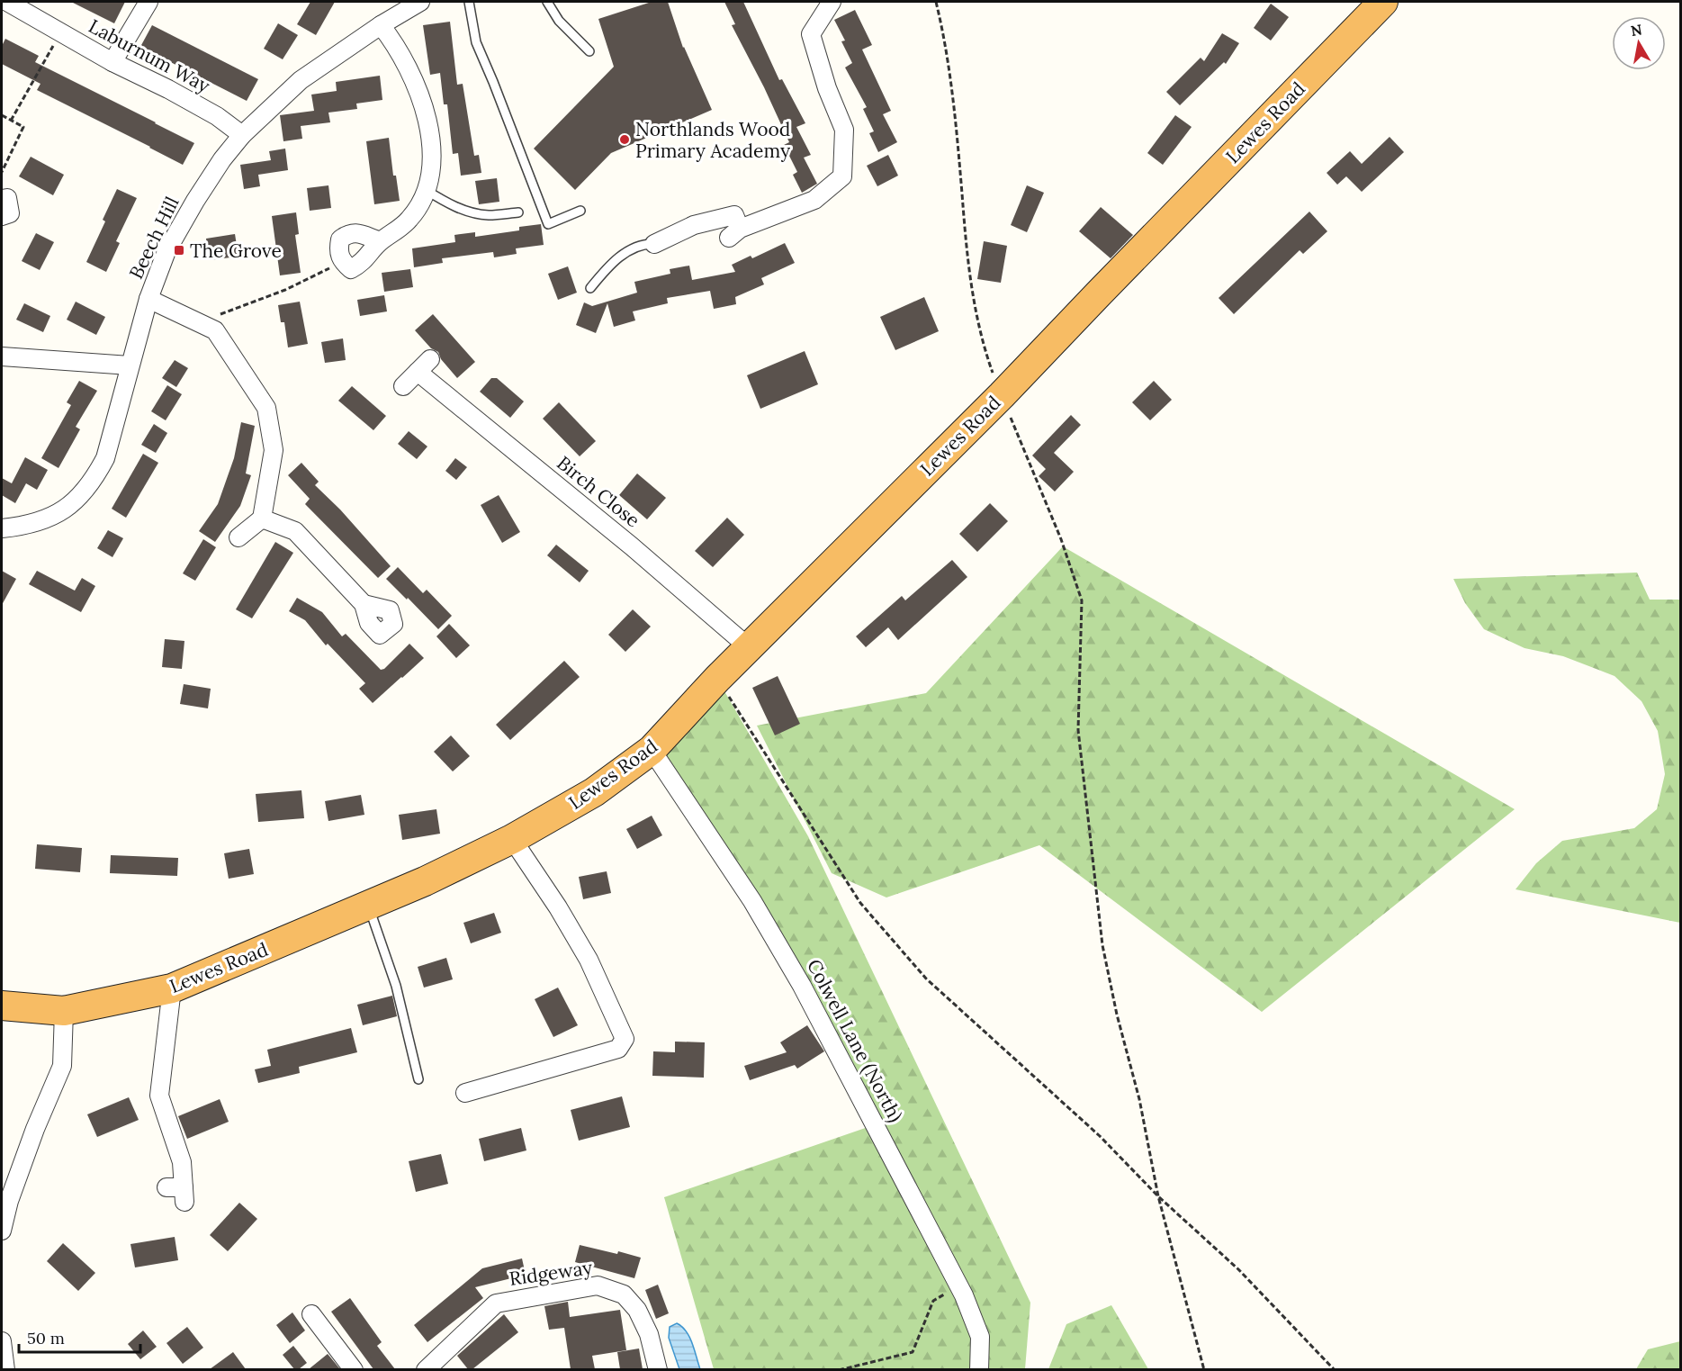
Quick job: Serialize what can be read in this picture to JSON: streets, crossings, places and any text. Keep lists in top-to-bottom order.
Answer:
{
  "streets": {
    "highway": ["Lewes Road"],
    "street": [
      "Laburnum Way",
      "Beech Hill",
      "Birch Close",
      "Colwell Lane (North)",
      "Ridgeway"
    ]
  },
  "crossings": [
    ["Laburnum Way", "Beech Hill"],
    ["Lewes Road", "Birch Close"],
    ["Lewes Road", "Colwell Lane (North)"]
  ],
  "places": {
    "other": ["Northlands Wood Primary Academy"],
    "transit": ["The Grove"]
  },
  "scale_bar": "50 m",
  "north": "top"
}
